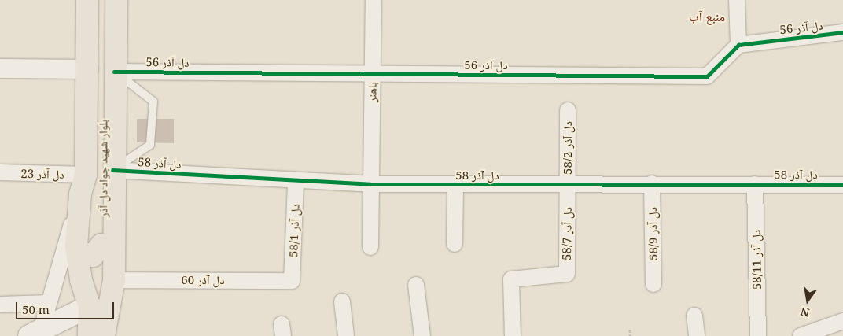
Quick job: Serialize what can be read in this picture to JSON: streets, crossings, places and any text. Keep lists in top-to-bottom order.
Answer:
{
  "streets": {
    "main road": ["بلوار شهید جواد دل آذر"],
    "street": [
      "دل آذر 56",
      "باهنر",
      "دل آذر 58/2",
      "دل آذر 58",
      "دل آذر 23",
      "دل آذر 58/1",
      "دل آذر 58/7",
      "دل آذر 58/9",
      "دل آذر 58/11",
      "دل آذر 60"
    ]
  },
  "crossings": [
    ["دل آذر 56", "باهنر"],
    ["دل آذر 56", "بلوار شهید جواد دل آذر"],
    ["باهنر", "دل آذر 58"],
    ["دل آذر 58/2", "دل آذر 58"],
    ["دل آذر 58/2", "دل آذر 58/7"],
    ["دل آذر 58", "بلوار شهید جواد دل آذر"],
    ["دل آذر 58", "دل آذر 58/1"],
    ["دل آذر 58", "دل آذر 58/7"],
    ["دل آذر 58", "دل آذر 58/9"],
    ["دل آذر 58", "دل آذر 58/11"],
    ["بلوار شهید جواد دل آذر", "دل آذر 23"],
    ["بلوار شهید جواد دل آذر", "دل آذر 60"],
    ["دل آذر 58/1", "دل آذر 60"]
  ],
  "districts": ["منبع آب"],
  "scale_bar": "50 m",
  "north": "bottom"
}
